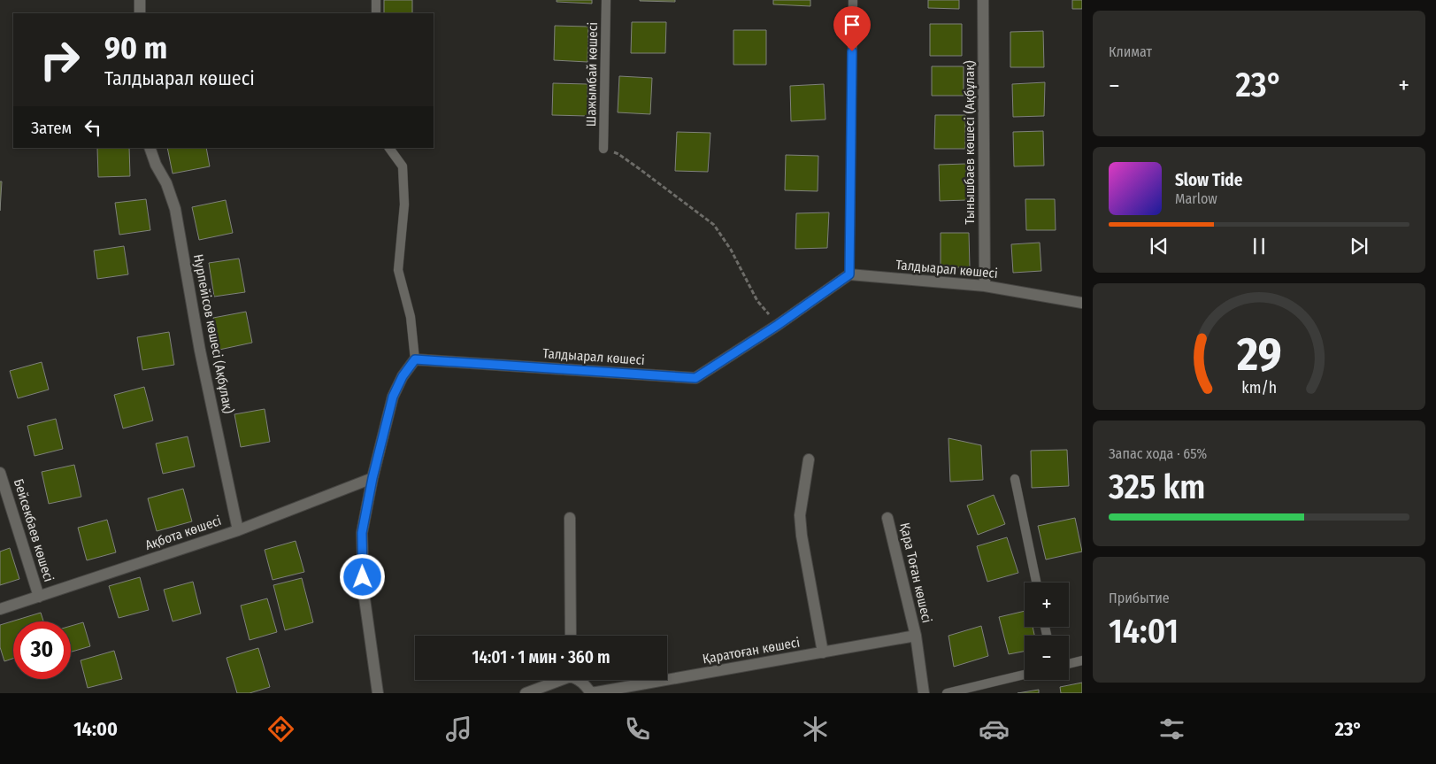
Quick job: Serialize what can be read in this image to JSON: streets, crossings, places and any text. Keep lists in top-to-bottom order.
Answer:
{
  "streets": {
    "street": [
      "Тынышбаев көшесі (Ақбұлақ)",
      "Талдыарал көшесі",
      "Нурпейісов көшесі (Ақбұлақ)",
      "Бейсекбаев көшесі",
      "Ақбота көшесі",
      "Қара Тоған көшесі",
      "Қаратоған көшесі"
    ],
    "lane": ["Шажымбай көшесі"]
  },
  "crossings": [
    ["Тынышбаев көшесі (Ақбұлақ)", "Талдыарал көшесі"],
    ["Нурпейісов көшесі (Ақбұлақ)", "Ақбота көшесі"],
    ["Бейсекбаев көшесі", "Ақбота көшесі"],
    ["Қара Тоған көшесі", "Қаратоған көшесі"]
  ],
  "page": {
    "tile": [
      "Климат",
      ["Запас хода · 65%", "325 km"],
      ["Прибытие", "14:01"]
    ],
    "turn": ["90 m", "Талдыарал көшесі"],
    "heat": ["−", "23°", "+"],
    "then": "Затем",
    "song": ["Slow Tide", "Marlow"],
    "map_buttons": ["+", "−"],
    "limit": "30",
    "trip": "14:01 · 1 мин · 360 m",
    "tabs": ["14:00", "23°"],
    "gauge": ["29", "km/h"]
  }
}
